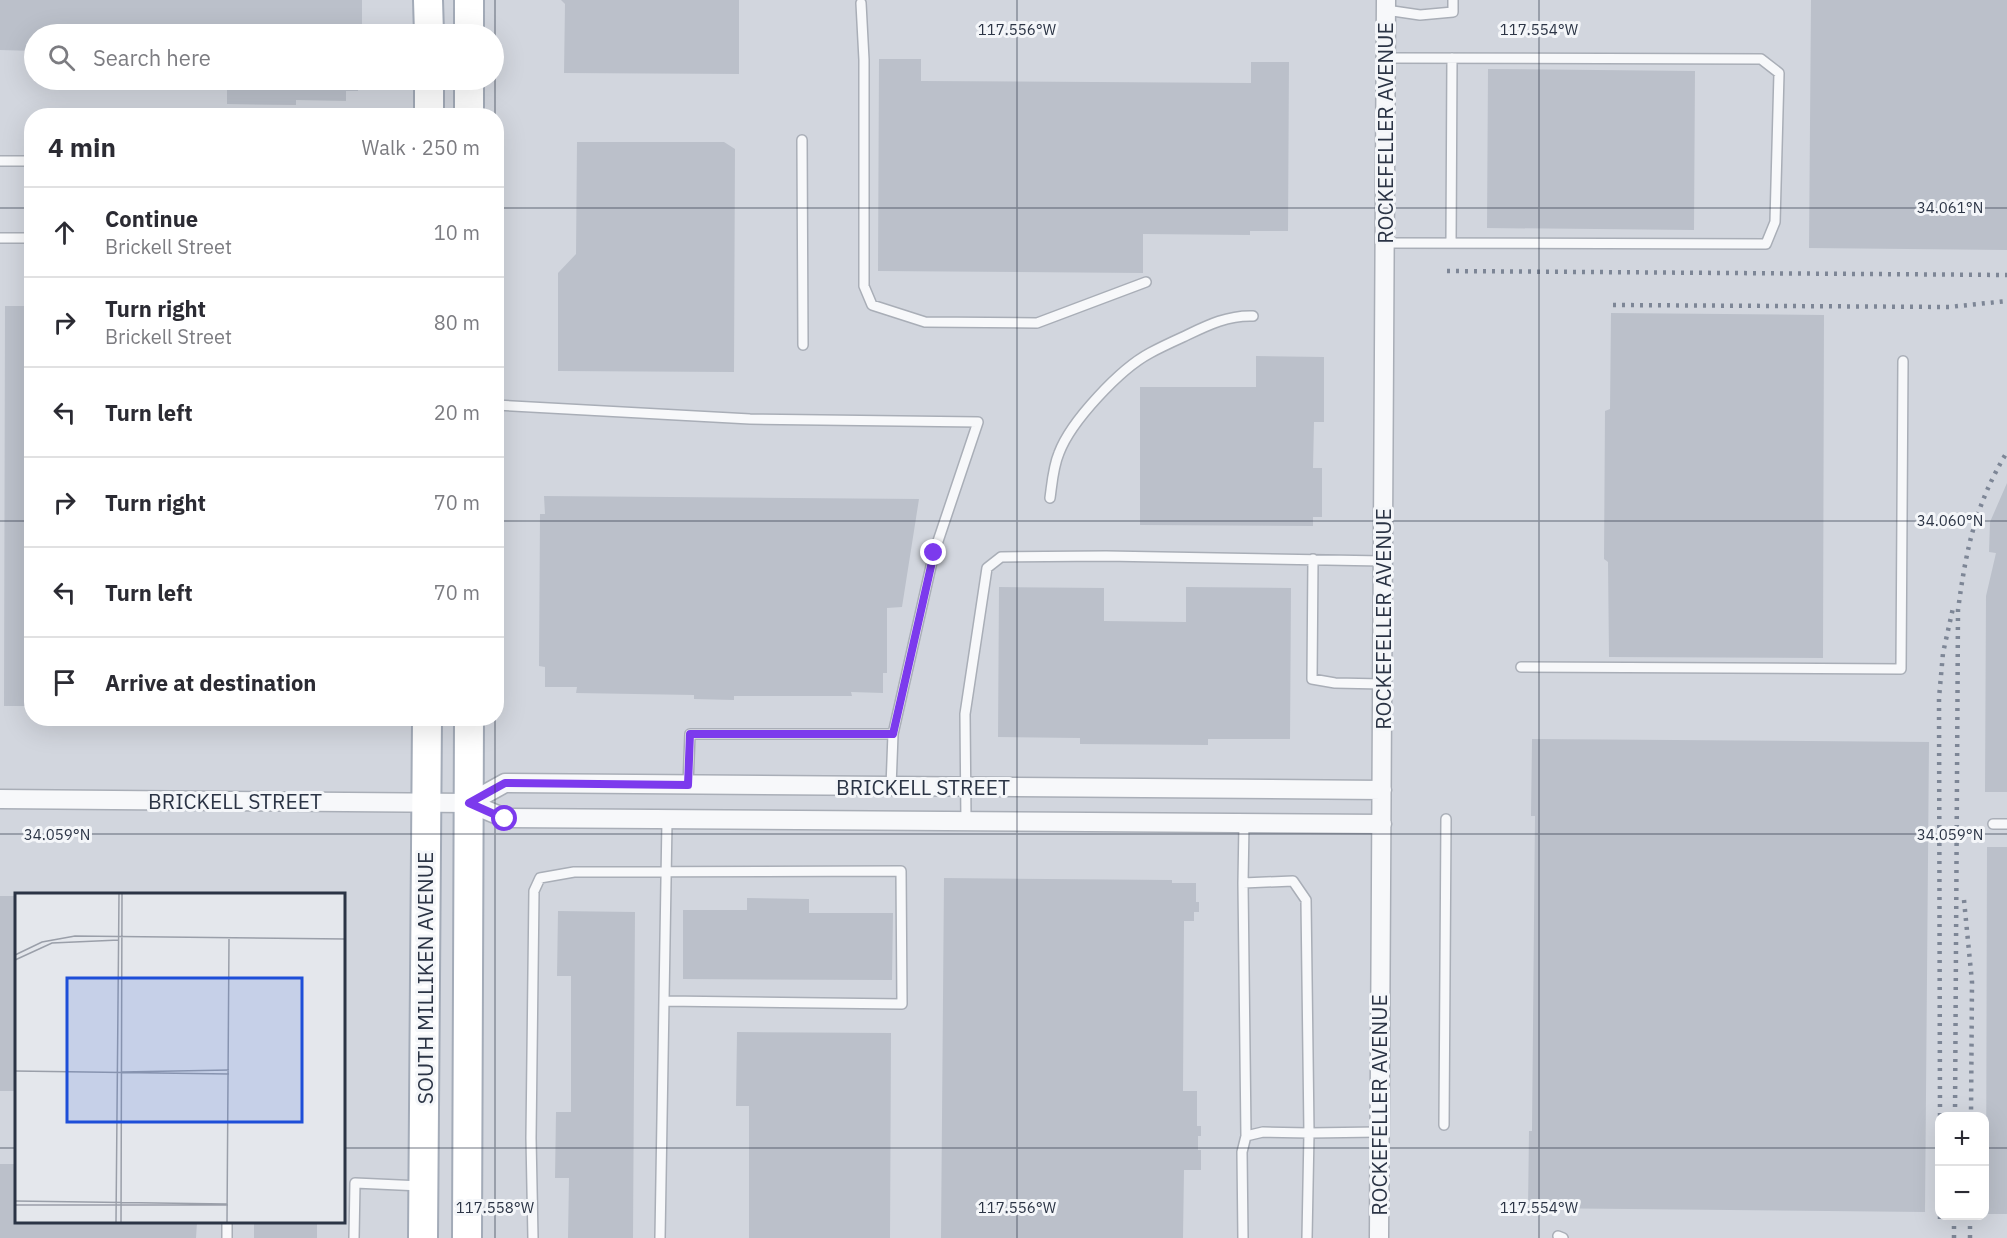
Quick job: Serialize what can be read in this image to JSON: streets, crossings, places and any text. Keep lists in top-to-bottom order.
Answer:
{
  "streets": {
    "main road": ["SOUTH MILLIKEN AVENUE"],
    "street": ["ROCKEFELLER AVENUE", "BRICKELL STREET"]
  },
  "crossings": [
    ["ROCKEFELLER AVENUE", "BRICKELL STREET"],
    ["BRICKELL STREET", "SOUTH MILLIKEN AVENUE"]
  ],
  "page": {
    "search": "Search here",
    "heading": ["4 min", "Walk · 250 m"],
    "list": [
      ["Continue", "Brickell Street", "10 m"],
      ["Turn right", "Brickell Street", "80 m"],
      ["Turn left", "20 m"],
      ["Turn right", "70 m"],
      ["Turn left", "70 m"],
      "Arrive at destination"
    ],
    "map_buttons": ["+", "−"]
  },
  "coordinates": [
    "117.556°W",
    "117.554°W",
    "34.061°N",
    "34.060°N",
    "34.059°N",
    "117.558°W"
  ]
}
